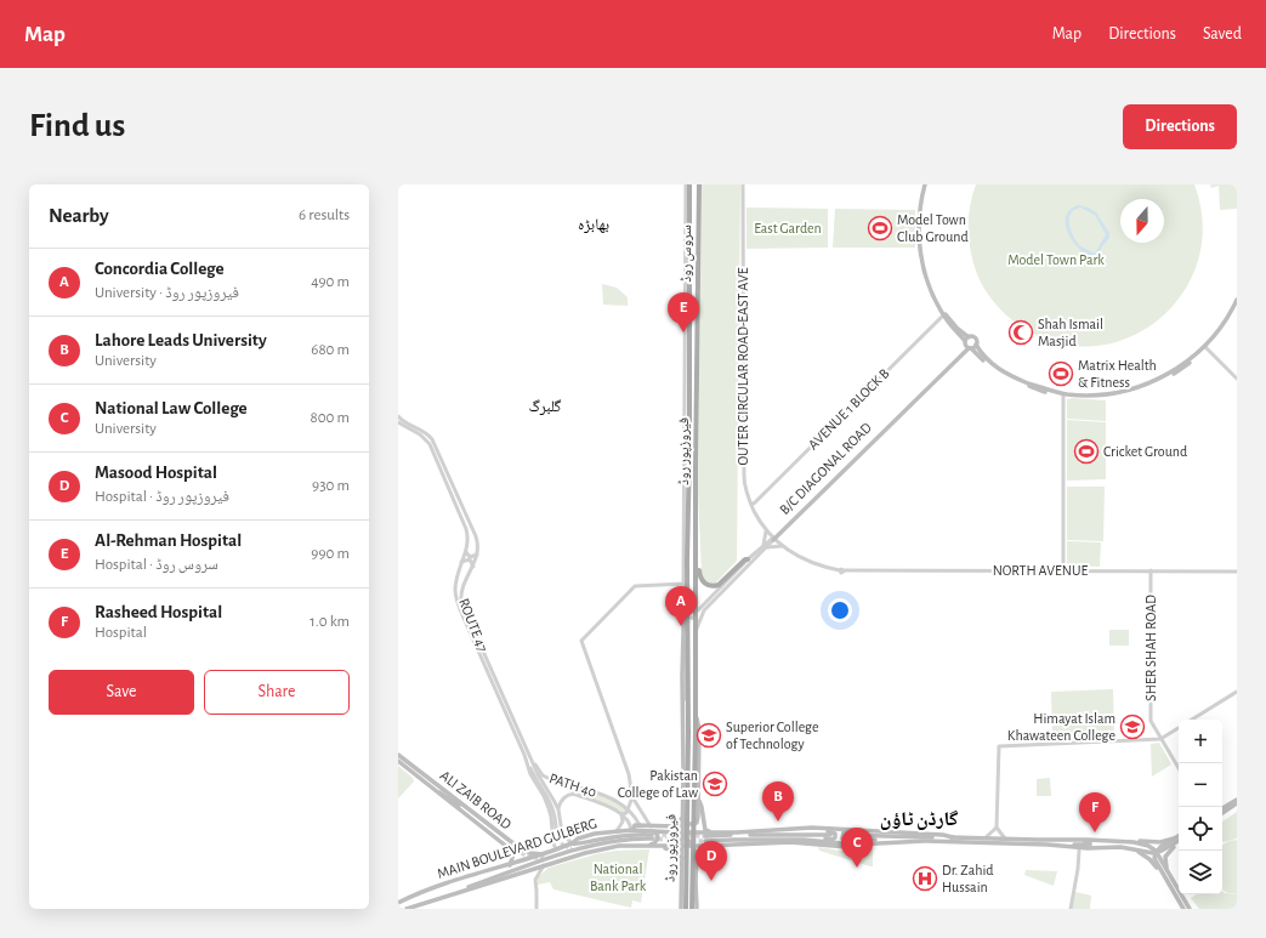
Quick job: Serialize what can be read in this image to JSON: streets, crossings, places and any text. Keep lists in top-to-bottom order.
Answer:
{
  "streets": {
    "main road": [
      "فیروزپور روڈ",
      "B/C DIAGONAL ROAD",
      "ALI ZAIB ROAD",
      "MAIN BOULEVARD GULBERG"
    ],
    "street": [
      "سروس روڈ",
      "OUTER CIRCULAR ROAD-EAST AVE",
      "AVENUE 1 BLOCK B",
      "NORTH AVENUE",
      "ROUTE 47",
      "SHER SHAH ROAD",
      "PATH 40"
    ]
  },
  "crossings": [
    ["سروس روڈ", "فیروزپور روڈ"],
    ["OUTER CIRCULAR ROAD-EAST AVE", "AVENUE 1 BLOCK B"],
    ["OUTER CIRCULAR ROAD-EAST AVE", "B/C DIAGONAL ROAD"],
    ["OUTER CIRCULAR ROAD-EAST AVE", "NORTH AVENUE"],
    ["فیروزپور روڈ", "MAIN BOULEVARD GULBERG"],
    ["NORTH AVENUE", "SHER SHAH ROAD"],
    ["ROUTE 47", "PATH 40"],
    ["ROUTE 47", "MAIN BOULEVARD GULBERG"],
    ["ALI ZAIB ROAD", "MAIN BOULEVARD GULBERG"]
  ],
  "districts": ["بھابڑہ", "گلبرگ", "گارڈن ٹاؤن"],
  "parks": ["East Garden", "Model Town Park", "National Bank Park"],
  "places": {
    "sports": ["Model Town Club Ground", "Matrix Health & Fitness", "Cricket Ground"],
    "mosque": ["Shah Ismail Masjid"],
    "school or university": ["Himayat Islam Khawateen College", "Superior College of Technology", "Pakistan College of Law"],
    "hospital": ["Dr. Zahid Hussain"]
  },
  "north": "bottom",
  "page": {
    "header": "Map",
    "nav": ["Map", "Directions", "Saved"],
    "buttons": [
      "Directions",
      ["Save", "Share"]
    ],
    "title": "Find us",
    "heading": ["Nearby", "6 results"],
    "list": [
      {
        "mark": "A",
        "name": "Concordia College",
        "note": "University · فیروزپور روڈ",
        "value": "490 m"
      },
      {
        "mark": "B",
        "name": "Lahore Leads University",
        "note": "University",
        "value": "680 m"
      },
      {
        "mark": "C",
        "name": "National Law College",
        "note": "University",
        "value": "800 m"
      },
      {
        "mark": "D",
        "name": "Masood Hospital",
        "note": "Hospital · فیروزپور روڈ",
        "value": "930 m"
      },
      {
        "mark": "E",
        "name": "Al-Rehman Hospital",
        "note": "Hospital · سروس روڈ",
        "value": "990 m"
      },
      {
        "mark": "F",
        "name": "Rasheed Hospital",
        "note": "Hospital",
        "value": "1.0 km"
      }
    ],
    "pins": [
      "E",
      "A",
      "B",
      "F",
      "C",
      "D"
    ],
    "map_buttons": ["+", "−"]
  }
}
